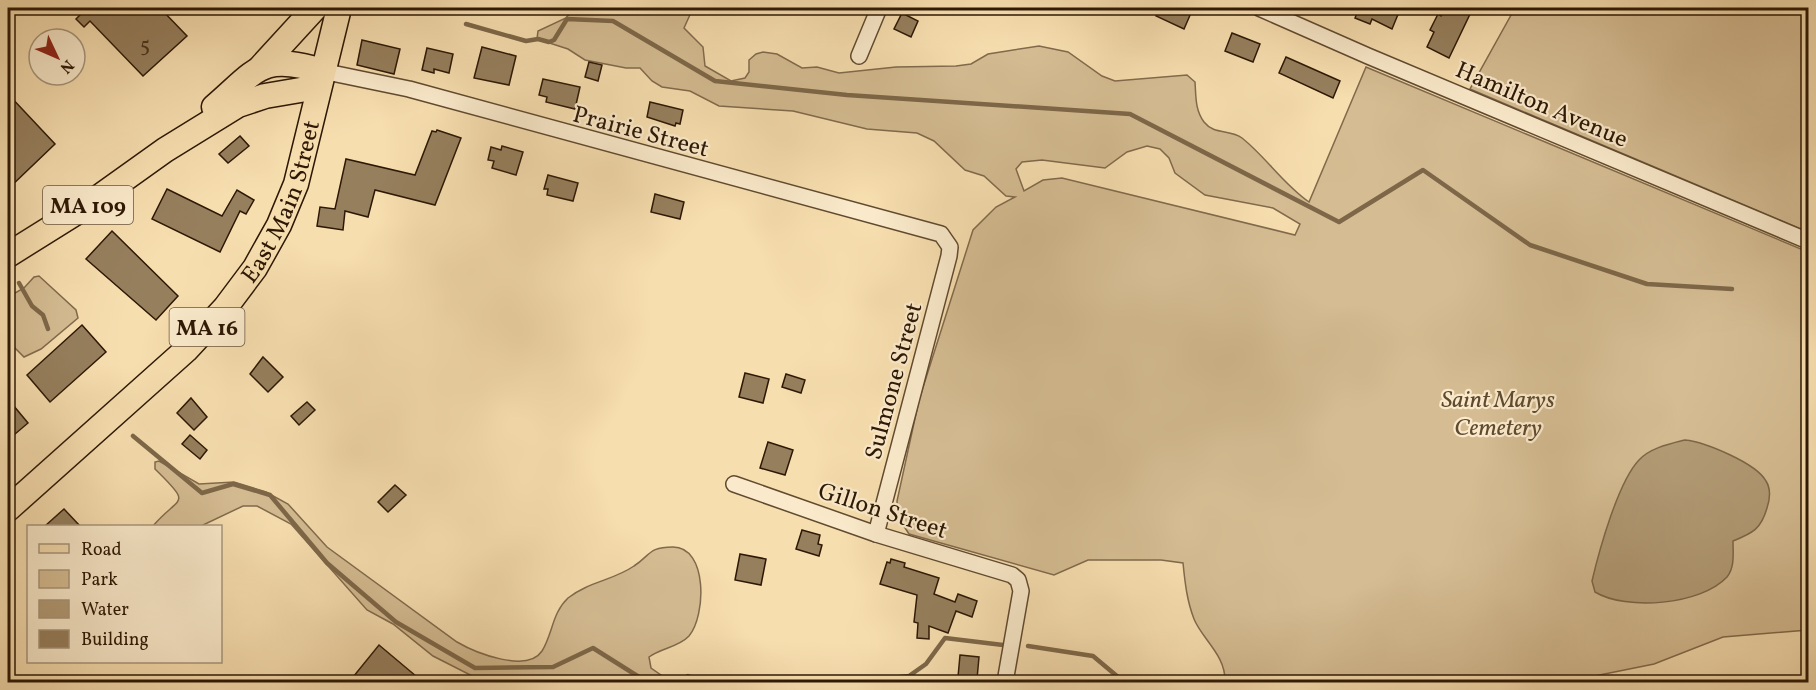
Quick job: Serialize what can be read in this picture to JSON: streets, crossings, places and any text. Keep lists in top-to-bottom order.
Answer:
{
  "streets": {
    "main road": ["East Main Street", "MA 109", "MA 16"],
    "street": [
      "Hamilton Avenue",
      "Prairie Street",
      "Sulmone Street",
      "Gillon Street"
    ]
  },
  "crossings": [
    ["Prairie Street", "East Main Street"],
    ["Prairie Street", "MA 109"],
    ["Prairie Street", "Sulmone Street"],
    ["East Main Street", "MA 109"],
    ["Sulmone Street", "Gillon Street"]
  ],
  "parks": ["Saint Marys Cemetery"],
  "house_numbers": ["5"],
  "legend": [
    "Road",
    "Park",
    "Water",
    "Building"
  ],
  "north": "bottom right"
}
